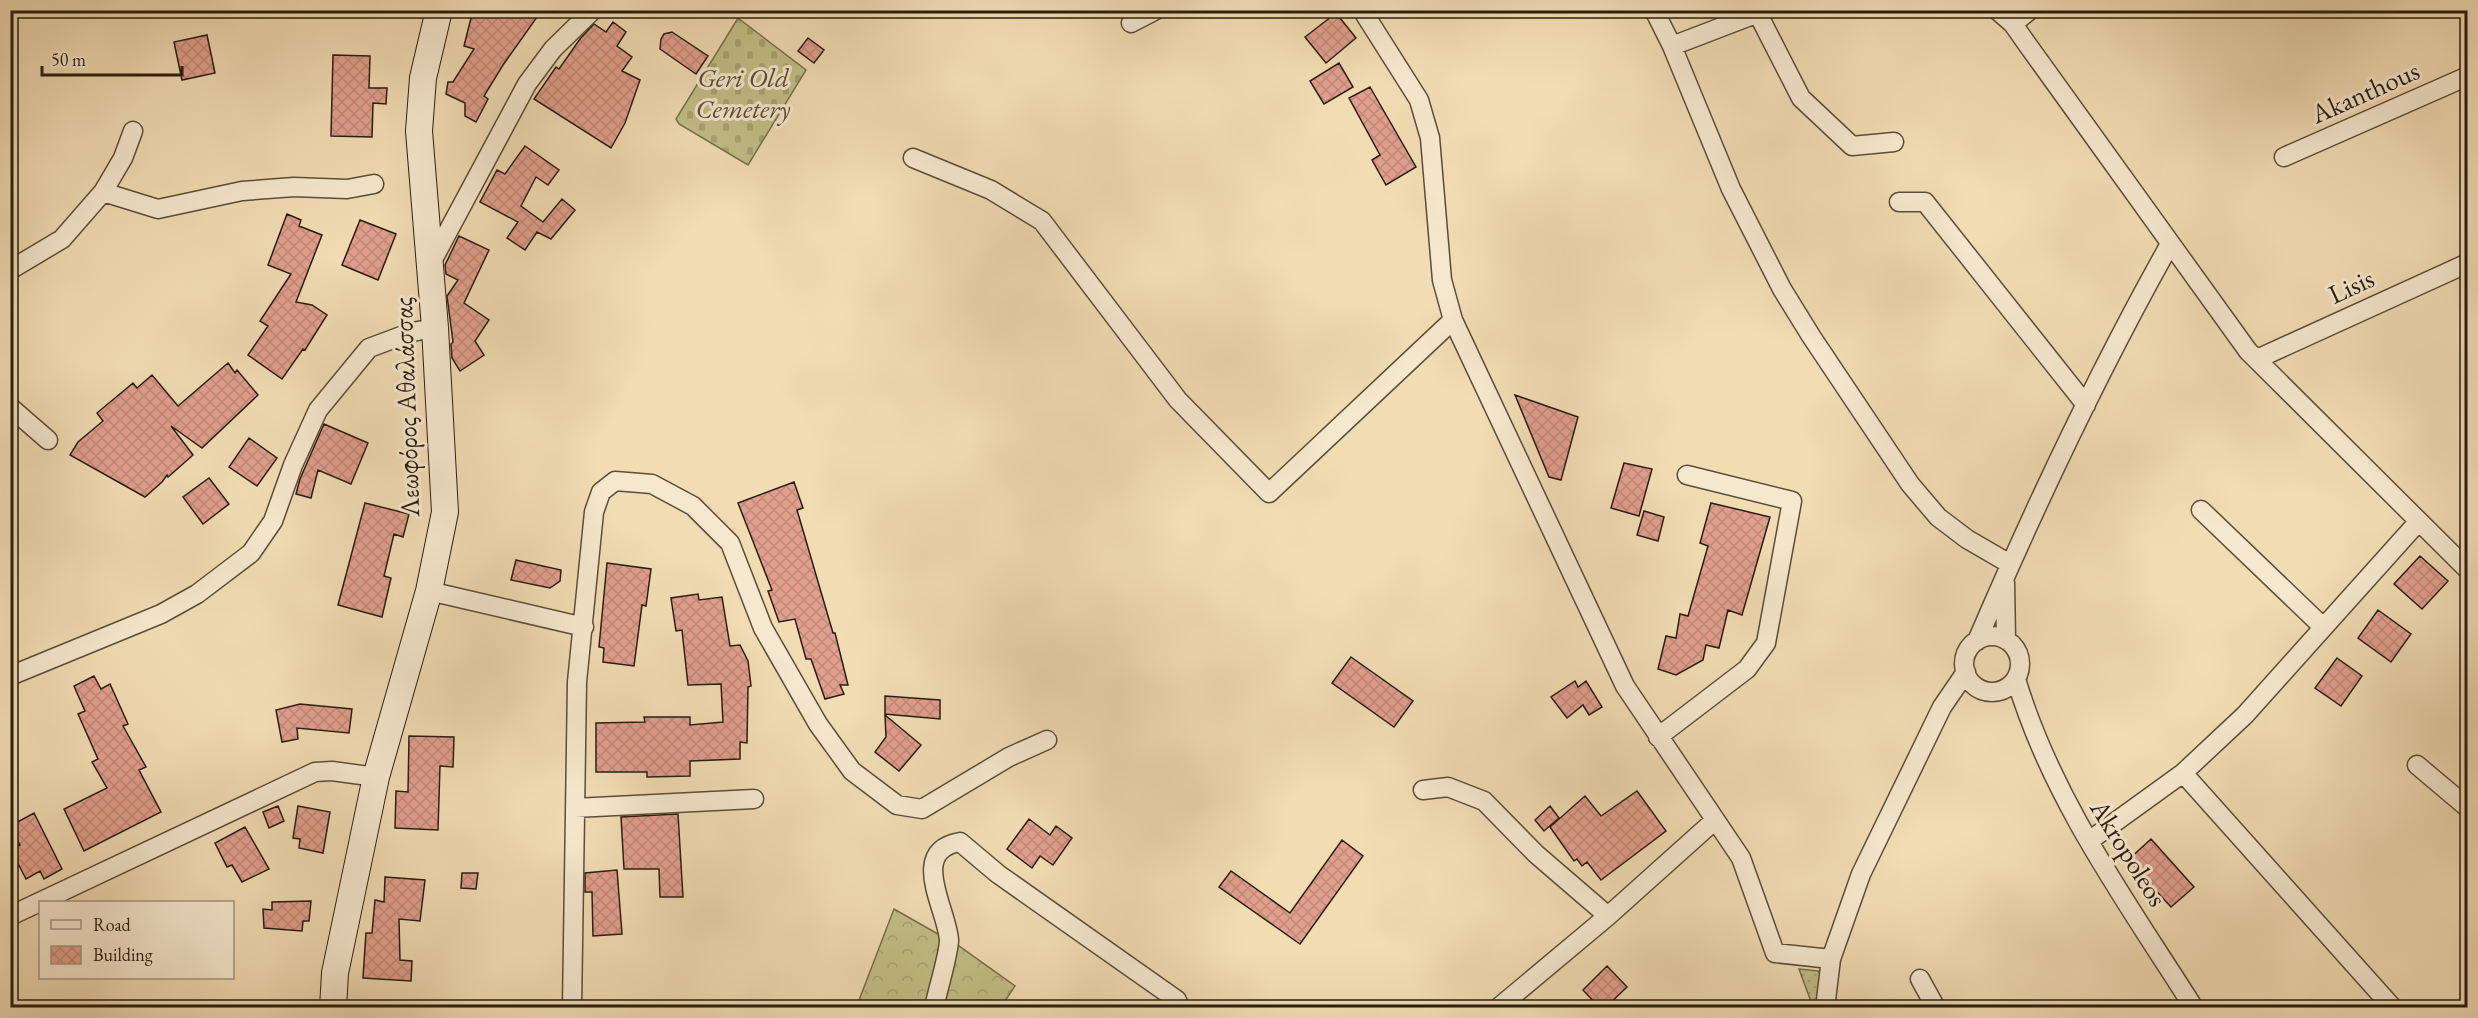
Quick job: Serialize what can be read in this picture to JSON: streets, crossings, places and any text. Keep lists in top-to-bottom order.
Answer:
{
  "streets": {
    "main road": ["Λεωφόρος Αθαλάσσας"],
    "street": ["Akanthous", "Lisis", "Akropoleos"]
  },
  "parks": ["Geri Old Cemetery"],
  "legend": ["Road", "Building"],
  "scale_bar": "50 m"
}
